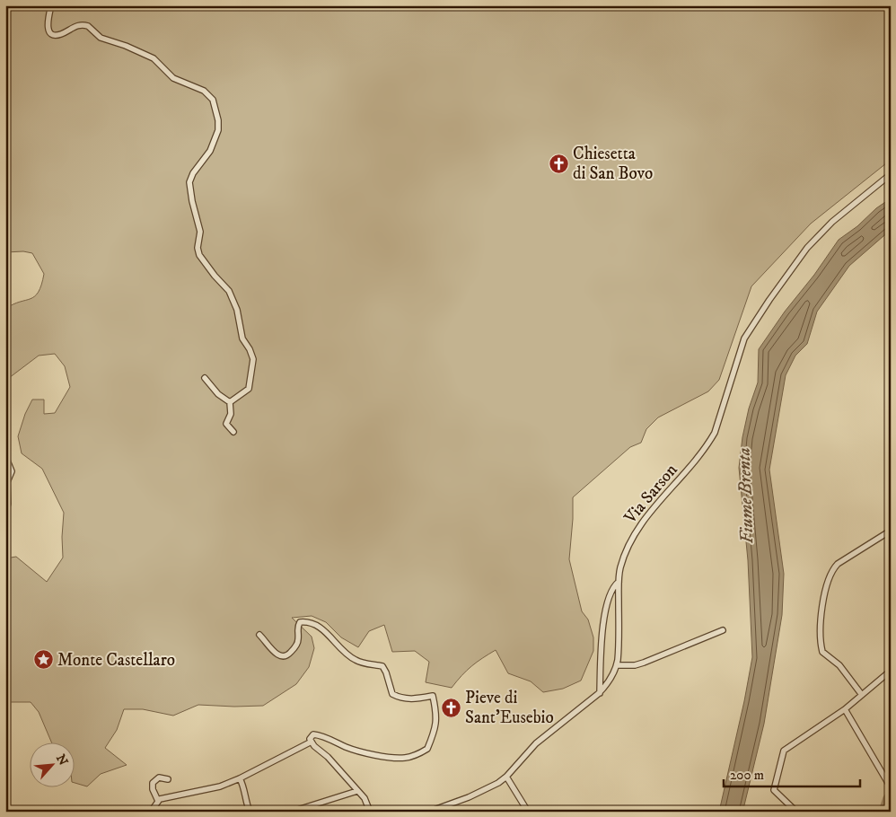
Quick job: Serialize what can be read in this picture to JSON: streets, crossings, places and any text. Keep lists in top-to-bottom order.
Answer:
{
  "streets": {
    "street": ["Via Sarson"]
  },
  "water": ["Fiume Brenta"],
  "places": {
    "church": ["Chiesetta di San Bovo", "Pieve di Sant'Eusebio"],
    "place": ["Monte Castellaro"]
  },
  "scale_bar": "200 m",
  "north": "top right"
}
